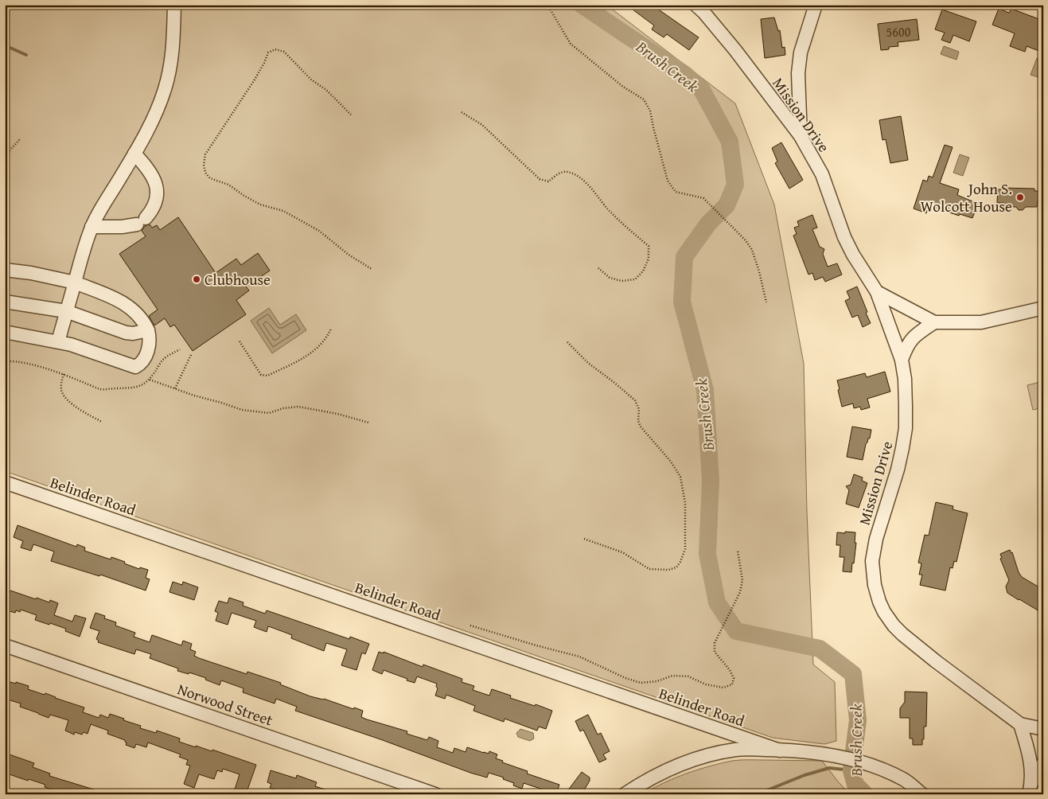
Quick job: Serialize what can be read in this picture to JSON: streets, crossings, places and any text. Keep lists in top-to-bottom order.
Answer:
{
  "streets": {
    "street": ["Mission Drive", "Belinder Road", "Norwood Street"]
  },
  "water": ["Brush Creek"],
  "places": ["John S. Wolcott House", "Clubhouse"],
  "house_numbers": ["5600"]
}
